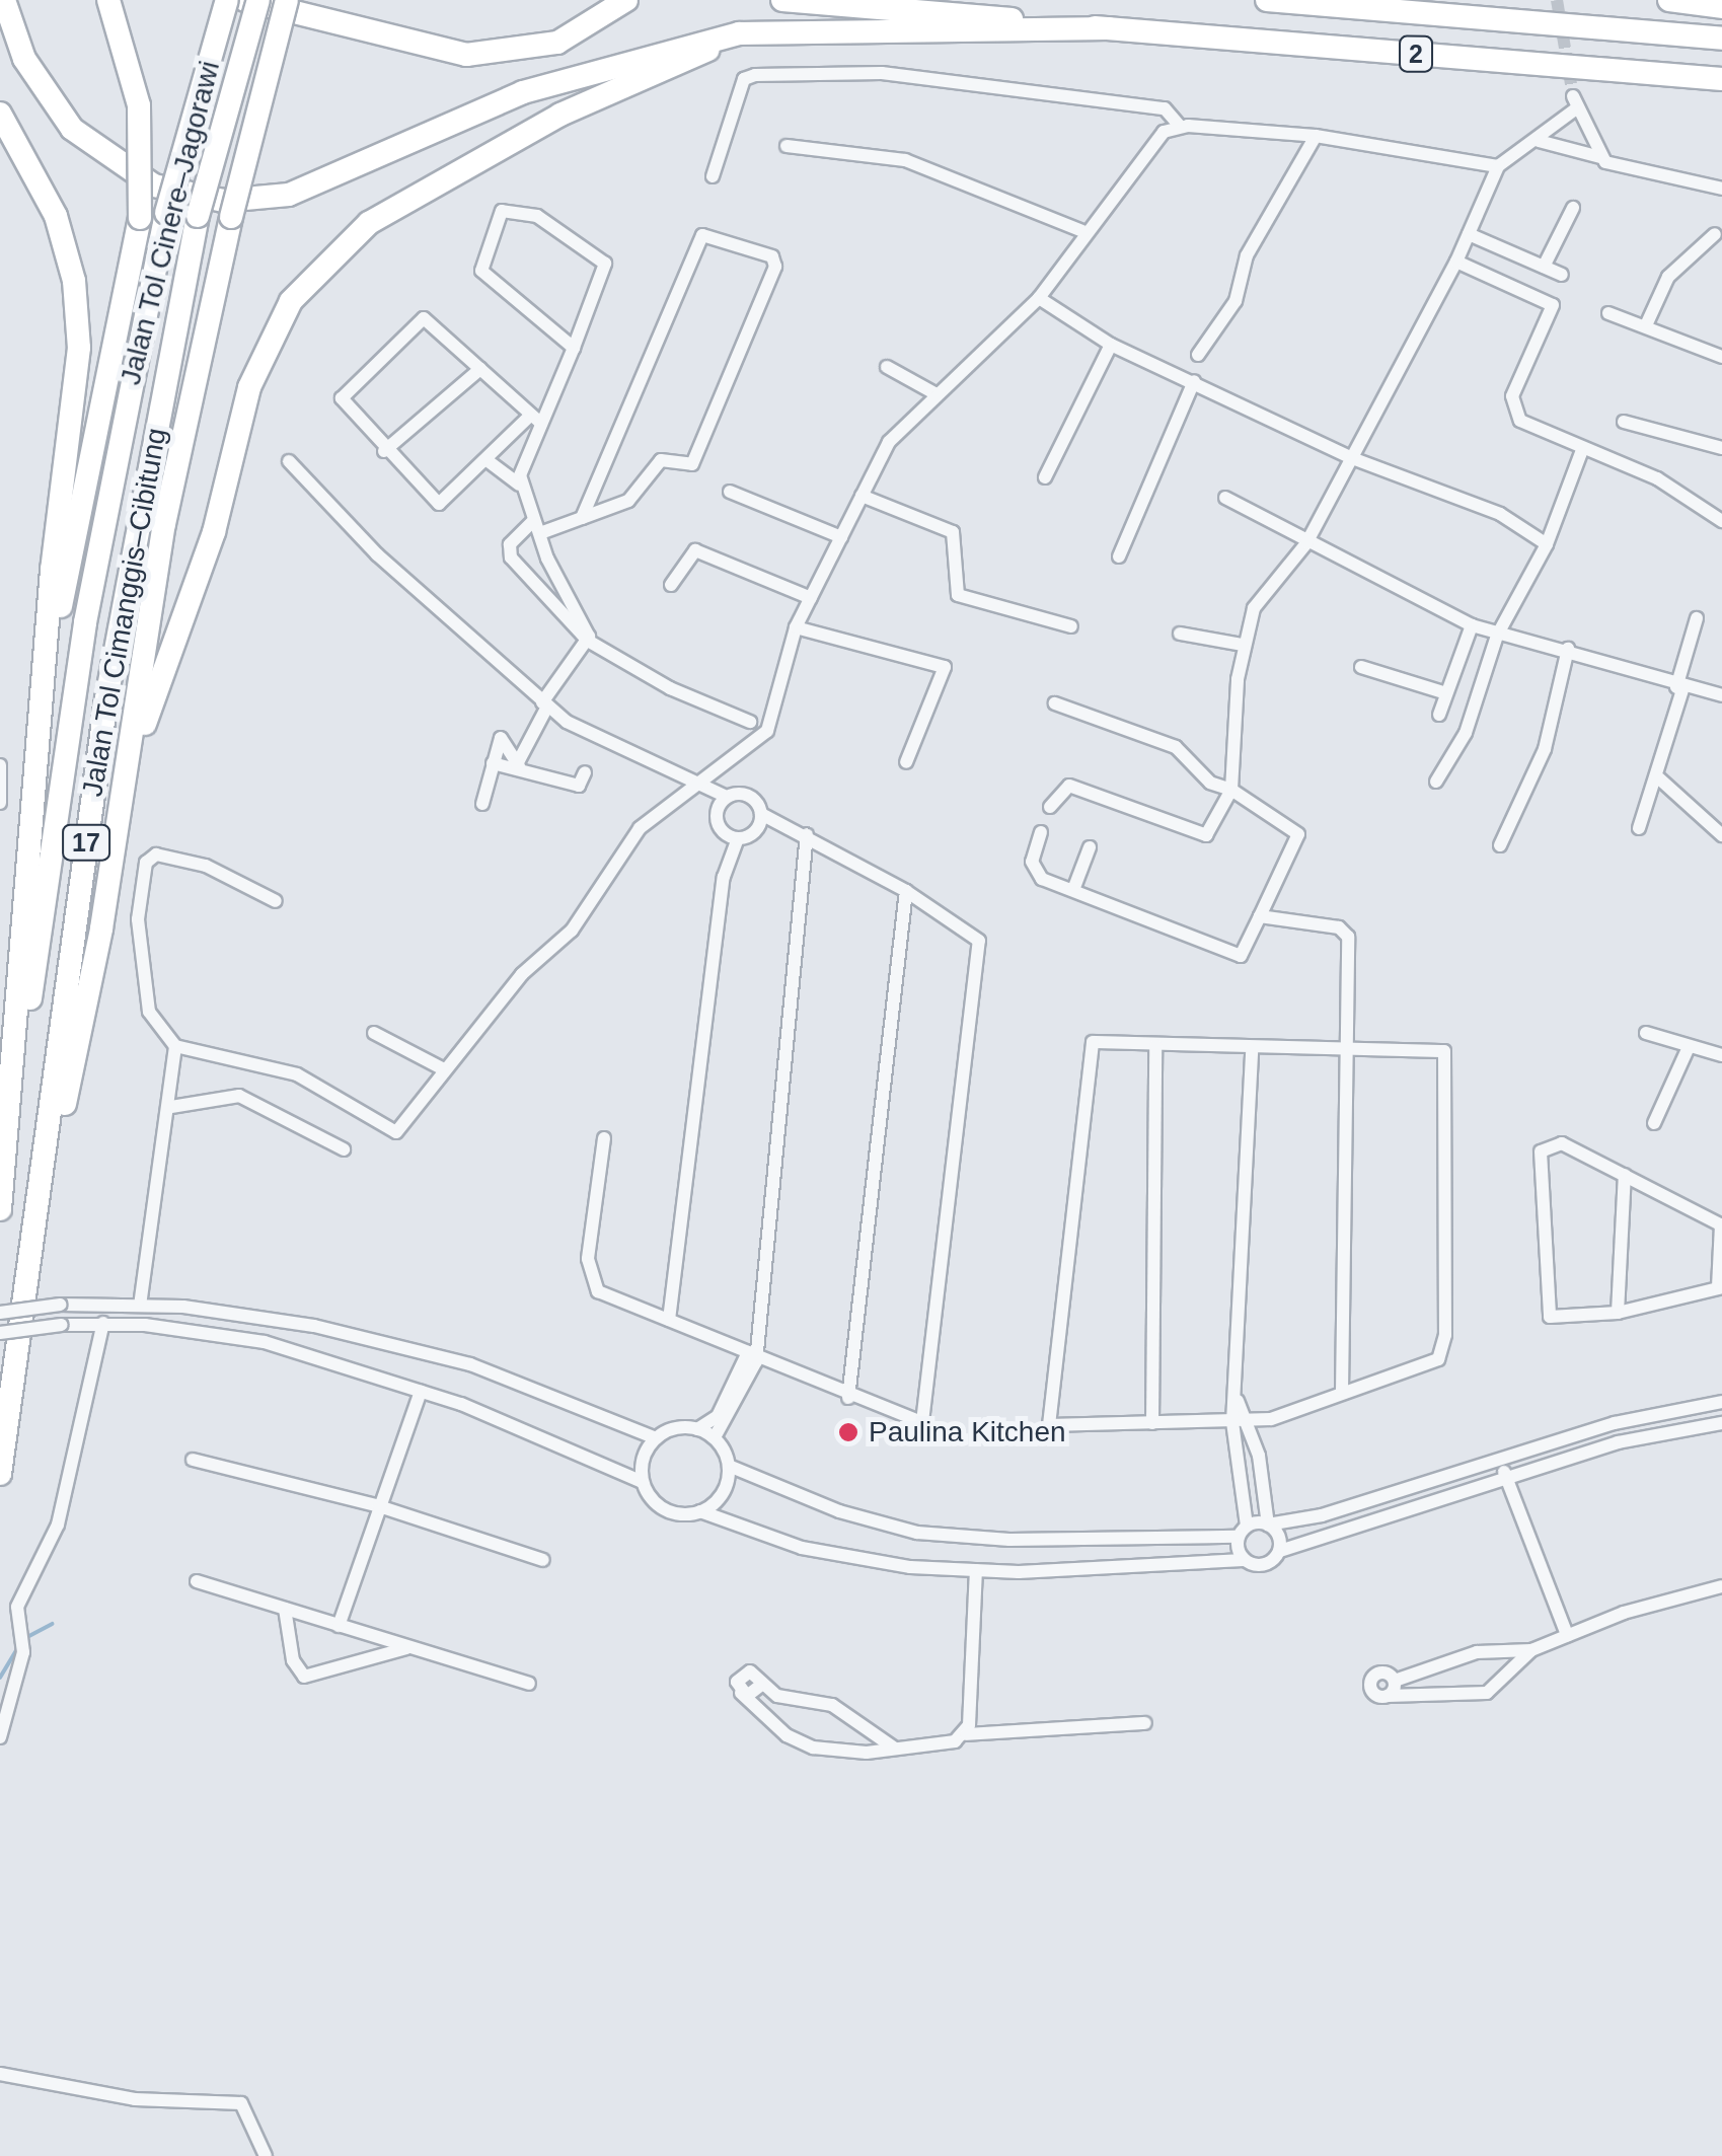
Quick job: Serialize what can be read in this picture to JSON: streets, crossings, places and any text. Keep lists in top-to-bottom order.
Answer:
{
  "streets": {
    "highway": [
      "2",
      "Jalan Tol Cinere–Jagorawi",
      "Jalan Tol Cimanggis–Cibitung",
      "17"
    ]
  },
  "places": ["Paulina Kitchen"]
}
